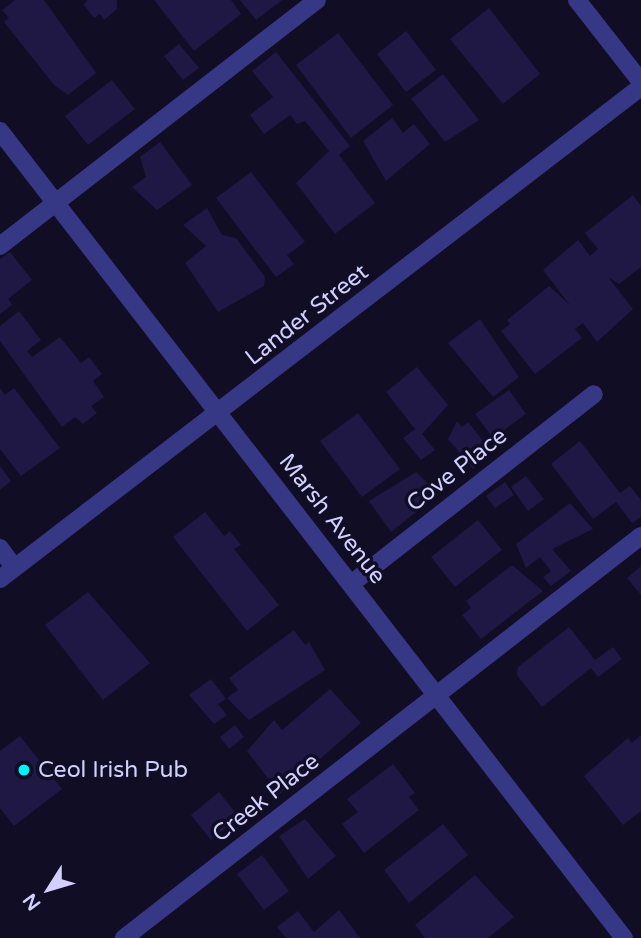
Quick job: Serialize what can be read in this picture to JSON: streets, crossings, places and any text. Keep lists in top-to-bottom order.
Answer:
{
  "streets": {
    "street": [
      "Lander Street",
      "Cove Place",
      "Marsh Avenue",
      "Creek Place"
    ]
  },
  "crossings": [
    ["Lander Street", "Marsh Avenue"],
    ["Cove Place", "Marsh Avenue"],
    ["Marsh Avenue", "Creek Place"]
  ],
  "places": ["Ceol Irish Pub"],
  "north": "bottom left"
}
